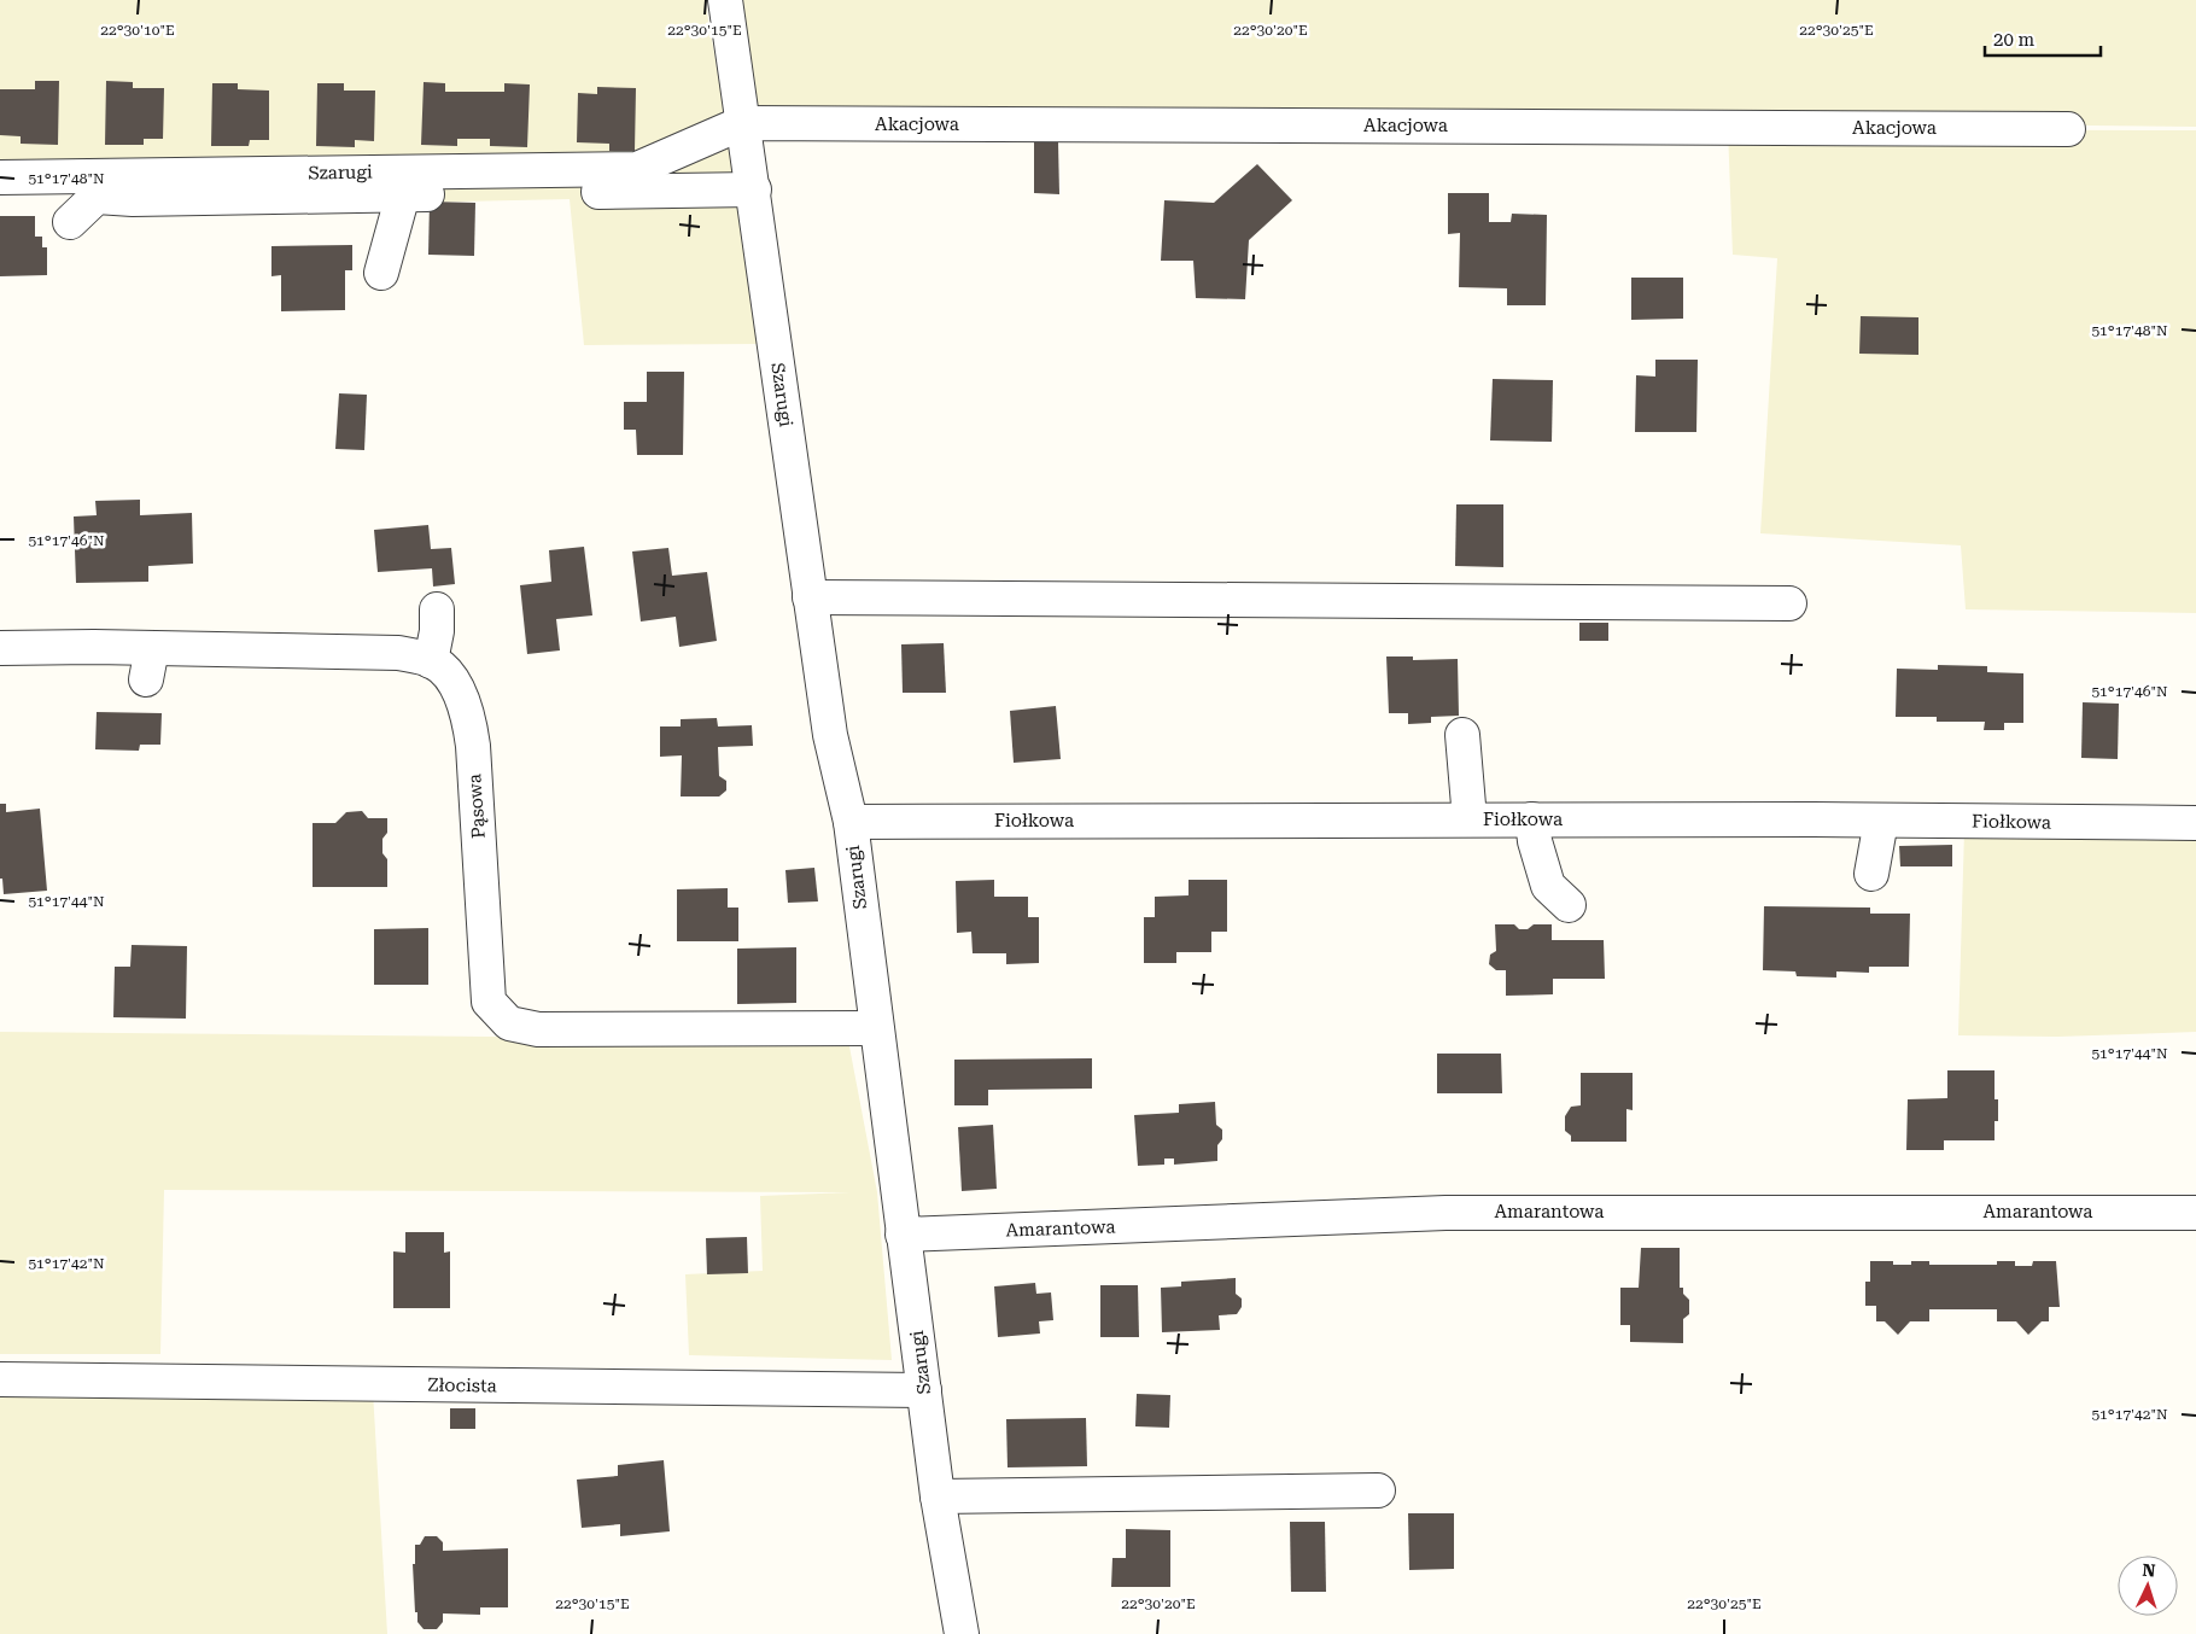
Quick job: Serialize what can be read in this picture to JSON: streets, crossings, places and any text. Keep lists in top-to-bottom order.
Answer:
{
  "streets": {
    "street": [
      "Akacjowa",
      "Szarugi",
      "Pąsowa",
      "Fiołkowa",
      "Amarantowa",
      "Złocista"
    ]
  },
  "crossings": [
    ["Akacjowa", "Szarugi"],
    ["Szarugi", "Pąsowa"],
    ["Szarugi", "Fiołkowa"],
    ["Szarugi", "Amarantowa"],
    ["Szarugi", "Złocista"]
  ],
  "scale_bar": "20 m",
  "north": "top",
  "coordinates": [
    "22°30'10\"E",
    "22°30'15\"E",
    "22°30'20\"E",
    "22°30'25\"E",
    "51°17'48\"N",
    "51°17'46\"N",
    "51°17'44\"N",
    "51°17'42\"N"
  ]
}
